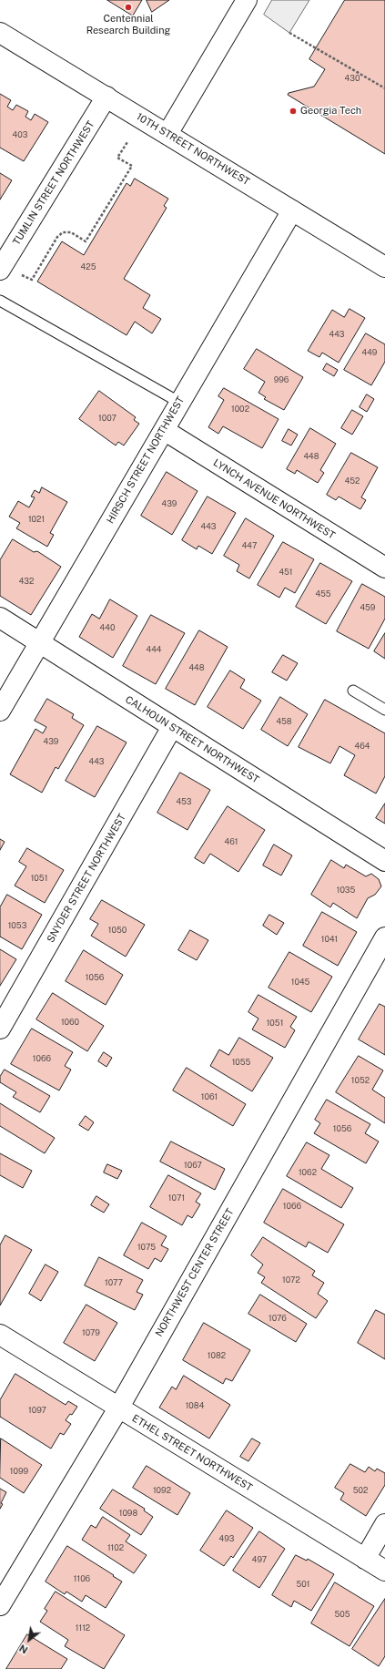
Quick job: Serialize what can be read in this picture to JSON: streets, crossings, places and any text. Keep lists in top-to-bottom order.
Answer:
{
  "streets": {
    "street": [
      "10TH STREET NORTHWEST",
      "TUMLIN STREET NORTHWEST",
      "HIRSCH STREET NORTHWEST",
      "LYNCH AVENUE NORTHWEST",
      "CALHOUN STREET NORTHWEST",
      "SNYDER STREET NORTHWEST",
      "NORTHWEST CENTER STREET",
      "ETHEL STREET NORTHWEST"
    ]
  },
  "crossings": [
    ["10TH STREET NORTHWEST", "TUMLIN STREET NORTHWEST"],
    ["10TH STREET NORTHWEST", "HIRSCH STREET NORTHWEST"],
    ["HIRSCH STREET NORTHWEST", "LYNCH AVENUE NORTHWEST"],
    ["HIRSCH STREET NORTHWEST", "CALHOUN STREET NORTHWEST"],
    ["CALHOUN STREET NORTHWEST", "SNYDER STREET NORTHWEST"],
    ["NORTHWEST CENTER STREET", "ETHEL STREET NORTHWEST"]
  ],
  "places": ["Centennial Research Building", "Georgia Tech"],
  "house_numbers": [
    "430",
    "403",
    "425",
    "443",
    "449",
    "996",
    "1002",
    "1007",
    "448",
    "452",
    "439",
    "1021",
    "443",
    "447",
    "451",
    "432",
    "455",
    "459",
    "440",
    "444",
    "448",
    "458",
    "439",
    "464",
    "443",
    "453",
    "461",
    "1051",
    "1035",
    "1053",
    "1050",
    "1041",
    "1056",
    "1045",
    "1060",
    "1051",
    "1066",
    "1055",
    "1052",
    "1061",
    "1056",
    "1067",
    "1062",
    "1071",
    "1066",
    "1075",
    "1072",
    "1077",
    "1076",
    "1079",
    "1082",
    "1084",
    "1097",
    "1099",
    "1092",
    "502",
    "1098",
    "493",
    "1102",
    "497",
    "1106",
    "501",
    "505",
    "1112"
  ],
  "north": "bottom left"
}
